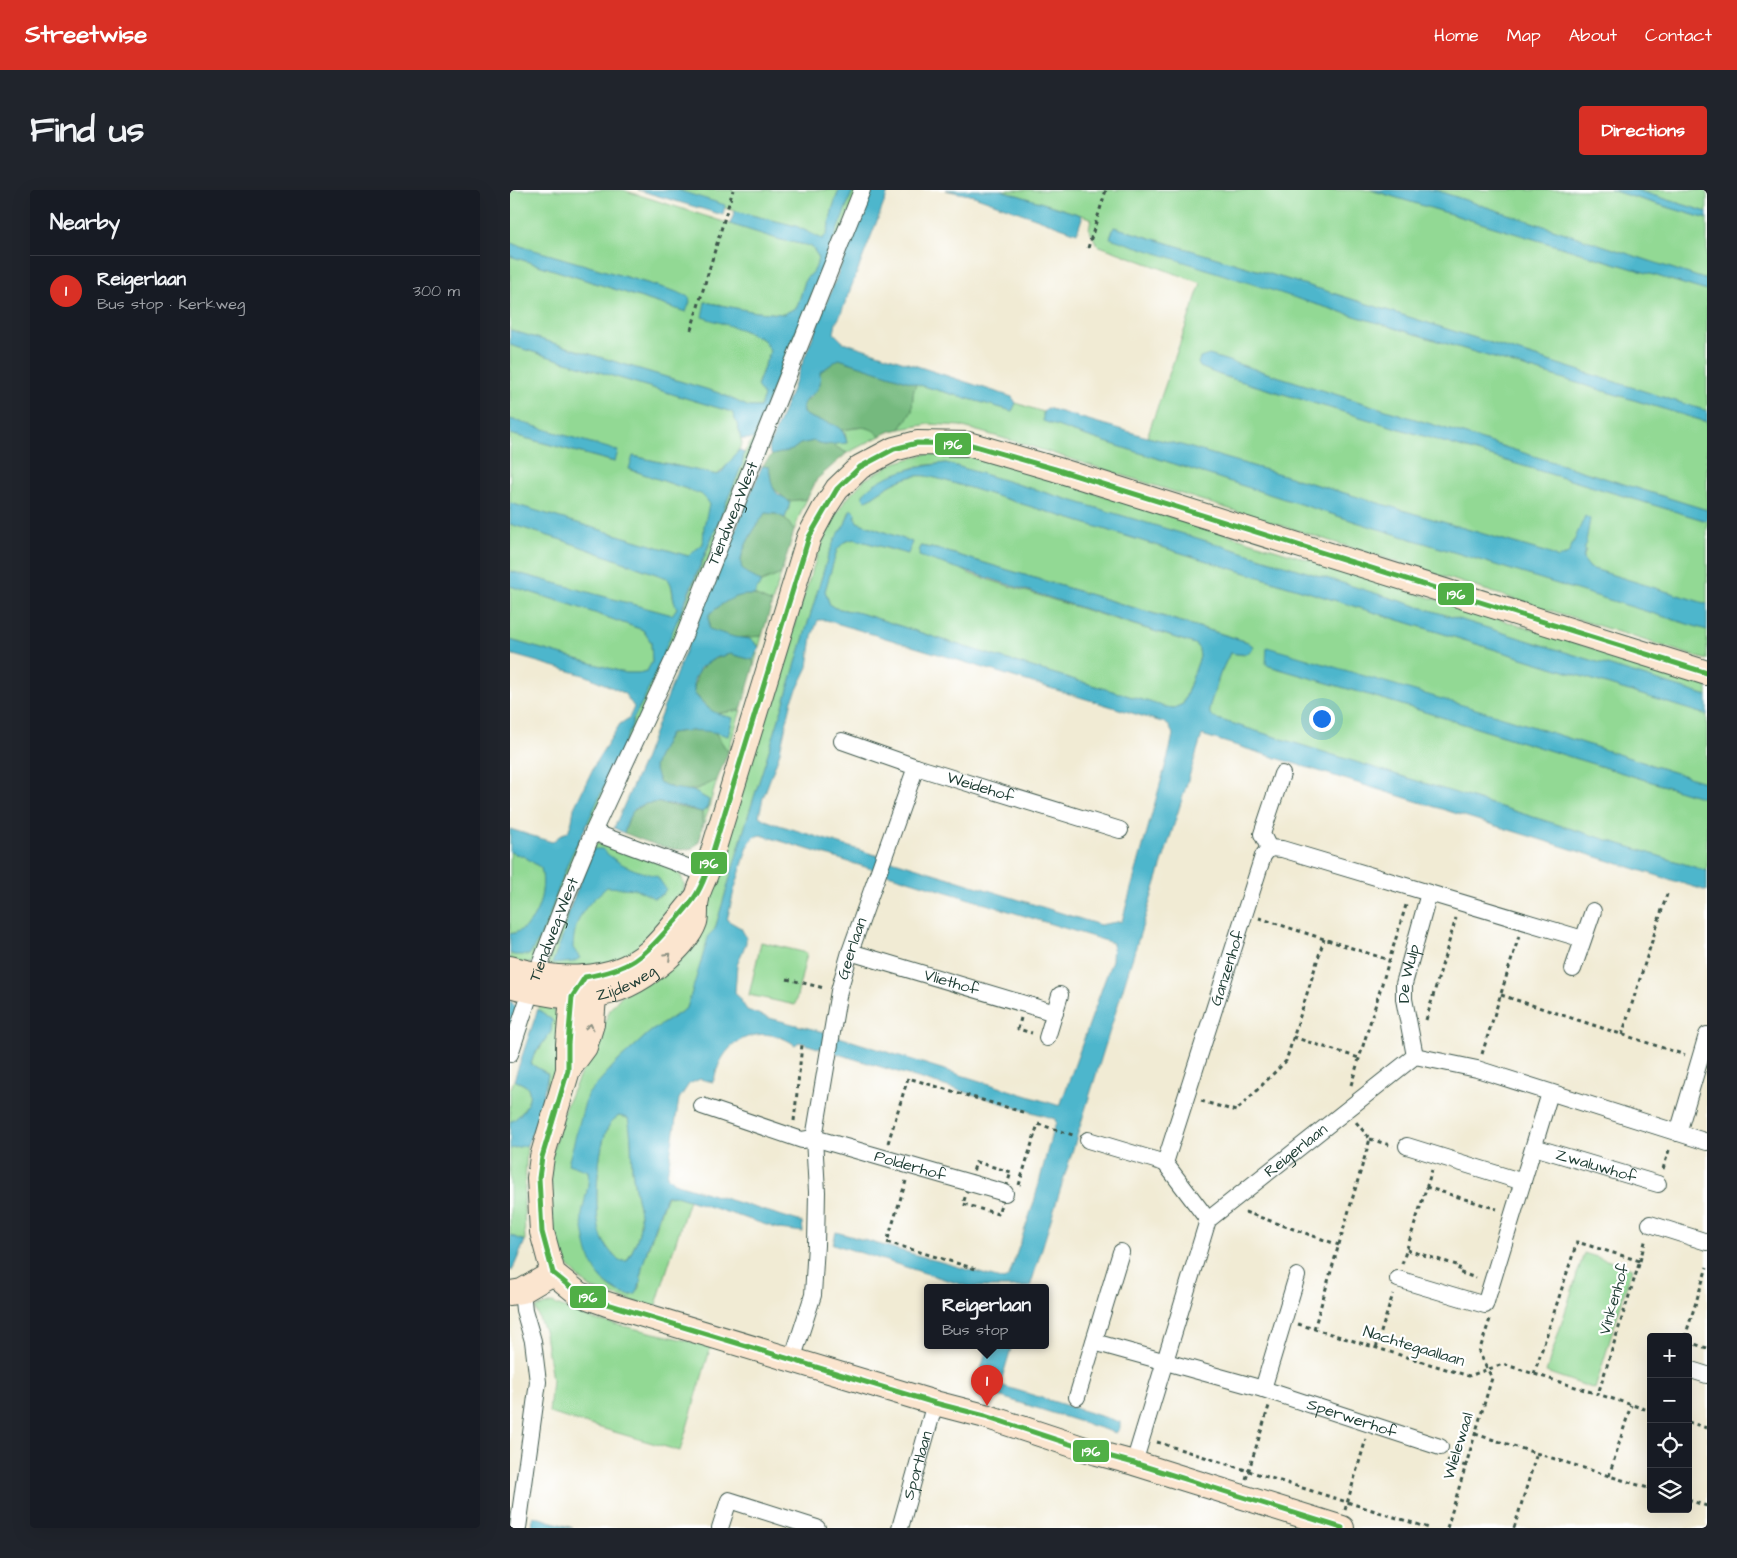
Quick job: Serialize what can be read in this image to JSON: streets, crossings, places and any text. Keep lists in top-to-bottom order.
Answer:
{
  "streets": {
    "main road": ["Zijdeweg"],
    "street": [
      "Tiendweg-West",
      "Weidehof",
      "Geerlaan",
      "Ganzenhof",
      "De Wulp",
      "Vliethof",
      "Reigerlaan",
      "Polderhof",
      "Zwaluwhof",
      "Sperwerhof",
      "Sportlaan"
    ],
    "path": ["Vinkenhof", "Nachtegaallaan", "Wielewaal"]
  },
  "crossings": [
    ["Tiendweg-West", "Zijdeweg"],
    ["Weidehof", "Geerlaan"],
    ["Geerlaan", "Vliethof"],
    ["Geerlaan", "Polderhof"],
    ["De Wulp", "Reigerlaan"],
    ["Zwaluwhof", "Wielewaal"],
    ["Vinkenhof", "Nachtegaallaan"],
    ["Nachtegaallaan", "Wielewaal"]
  ],
  "lines": ["transit line 196"],
  "page": {
    "header": "Streetwise",
    "nav": [
      "Home",
      "Map",
      "About",
      "Contact"
    ],
    "title": "Find us",
    "buttons": "Directions",
    "heading": "Nearby",
    "list": [
      {
        "mark": "1",
        "name": "Reigerlaan",
        "note": "Bus stop · Kerkweg",
        "value": "300 m"
      }
    ],
    "popup": ["Reigerlaan", "Bus stop"],
    "map_buttons": ["+", "−"],
    "pins": "1"
  }
}
